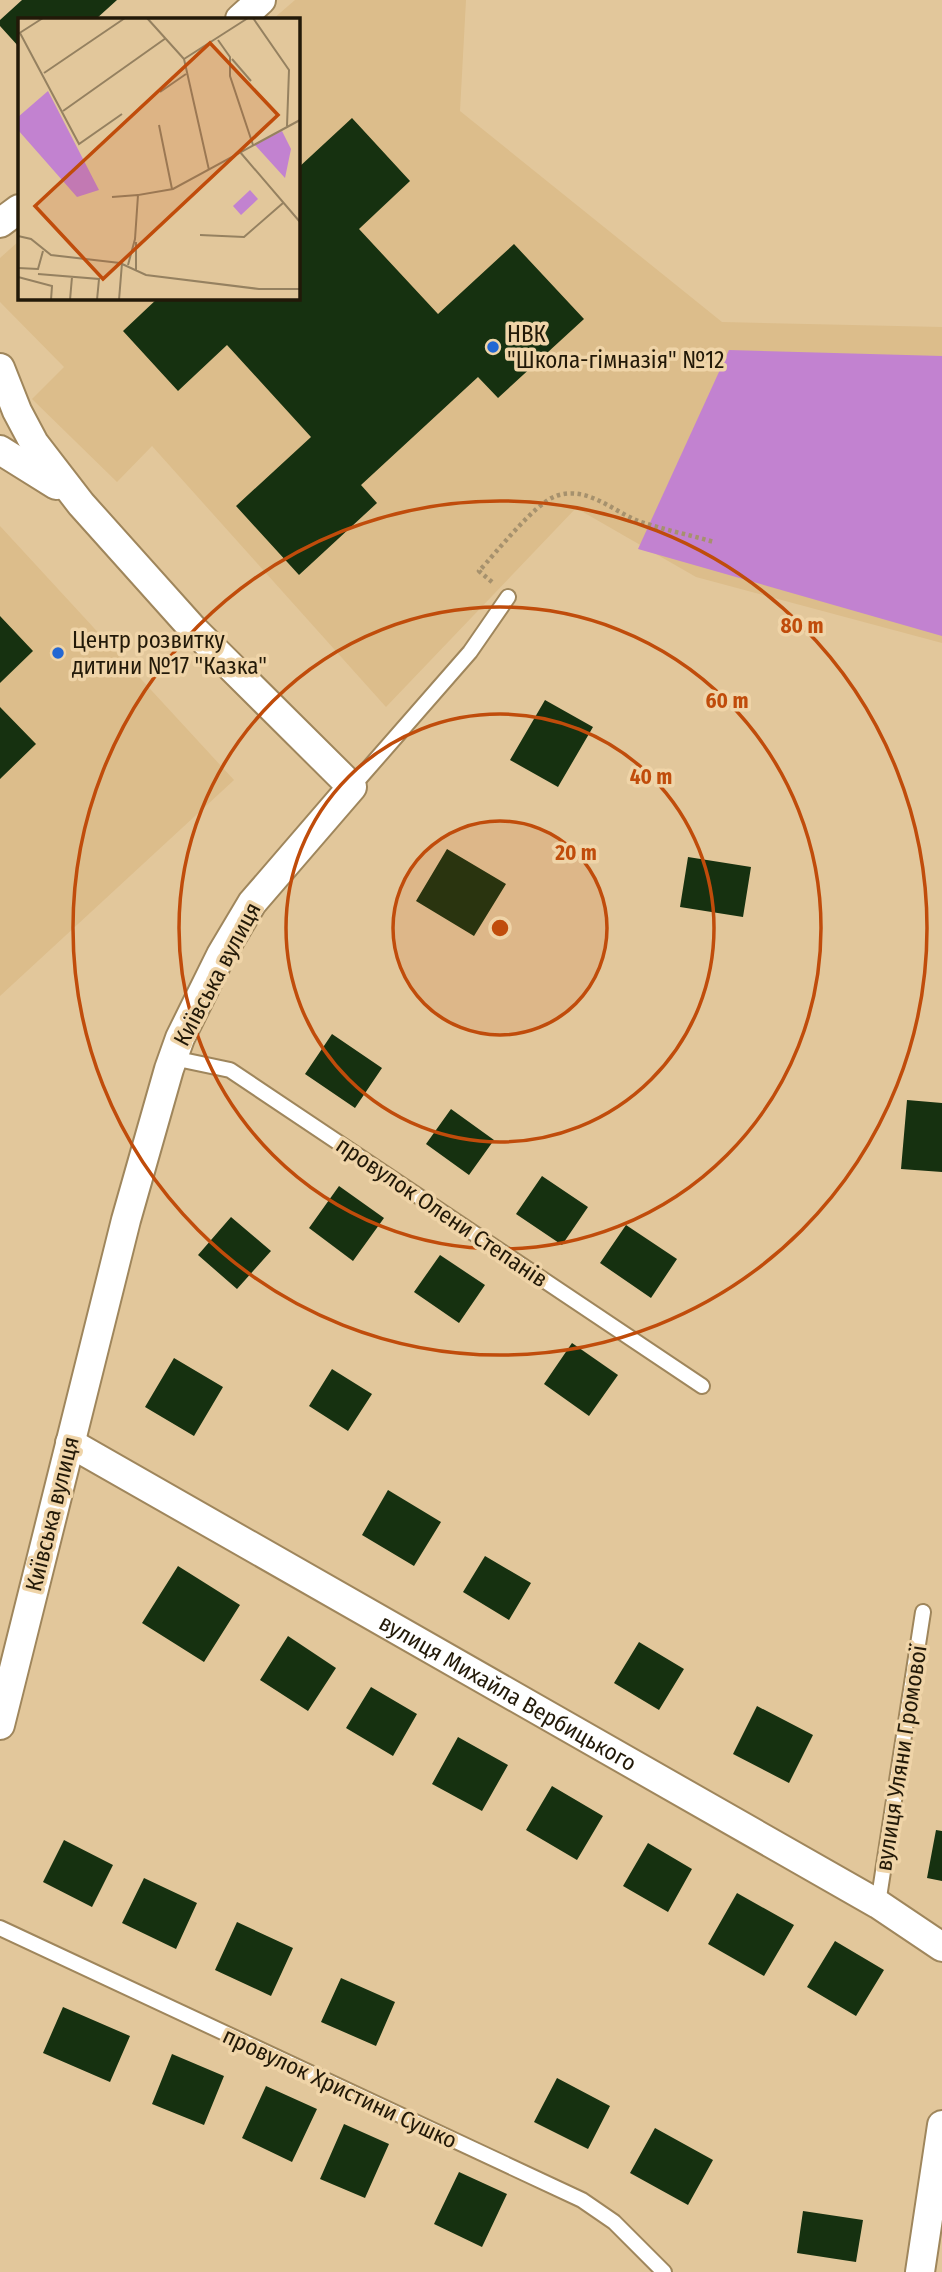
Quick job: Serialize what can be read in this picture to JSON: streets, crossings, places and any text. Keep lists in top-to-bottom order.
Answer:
{
  "streets": {
    "street": ["Київська вулиця", "вулиця Михайла Вербицького"],
    "lane": ["провулок Олени Степанів", "вулиця Уляни Громової", "провулок Христини Сушко"]
  },
  "crossings": [
    ["Київська вулиця", "провулок Олени Степанів"],
    ["Київська вулиця", "вулиця Михайла Вербицького"],
    ["вулиця Михайла Вербицького", "вулиця Уляни Громової"]
  ],
  "places": ["НВК \"Школа-гімназія\" №12", "Центр розвитку дитини №17 \"Казка\""],
  "rings": [
    "80 m",
    "60 m",
    "40 m",
    "20 m"
  ]
}
